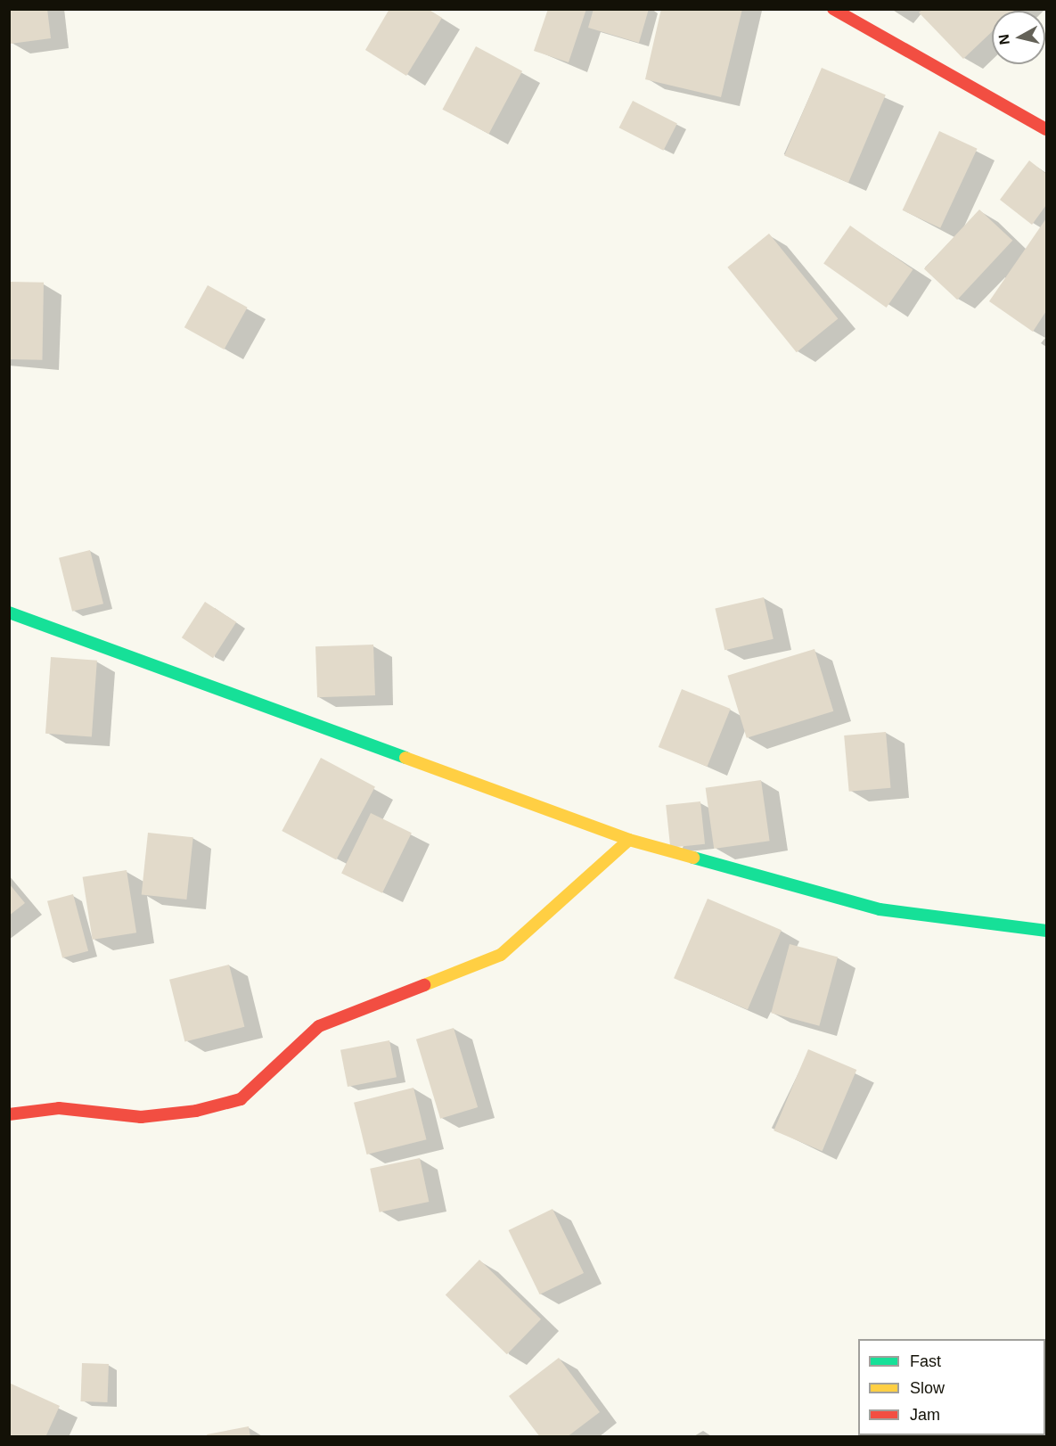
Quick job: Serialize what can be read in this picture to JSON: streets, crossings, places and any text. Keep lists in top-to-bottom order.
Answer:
{
  "legend": ["Fast", "Slow", "Jam"],
  "north": "left"
}
